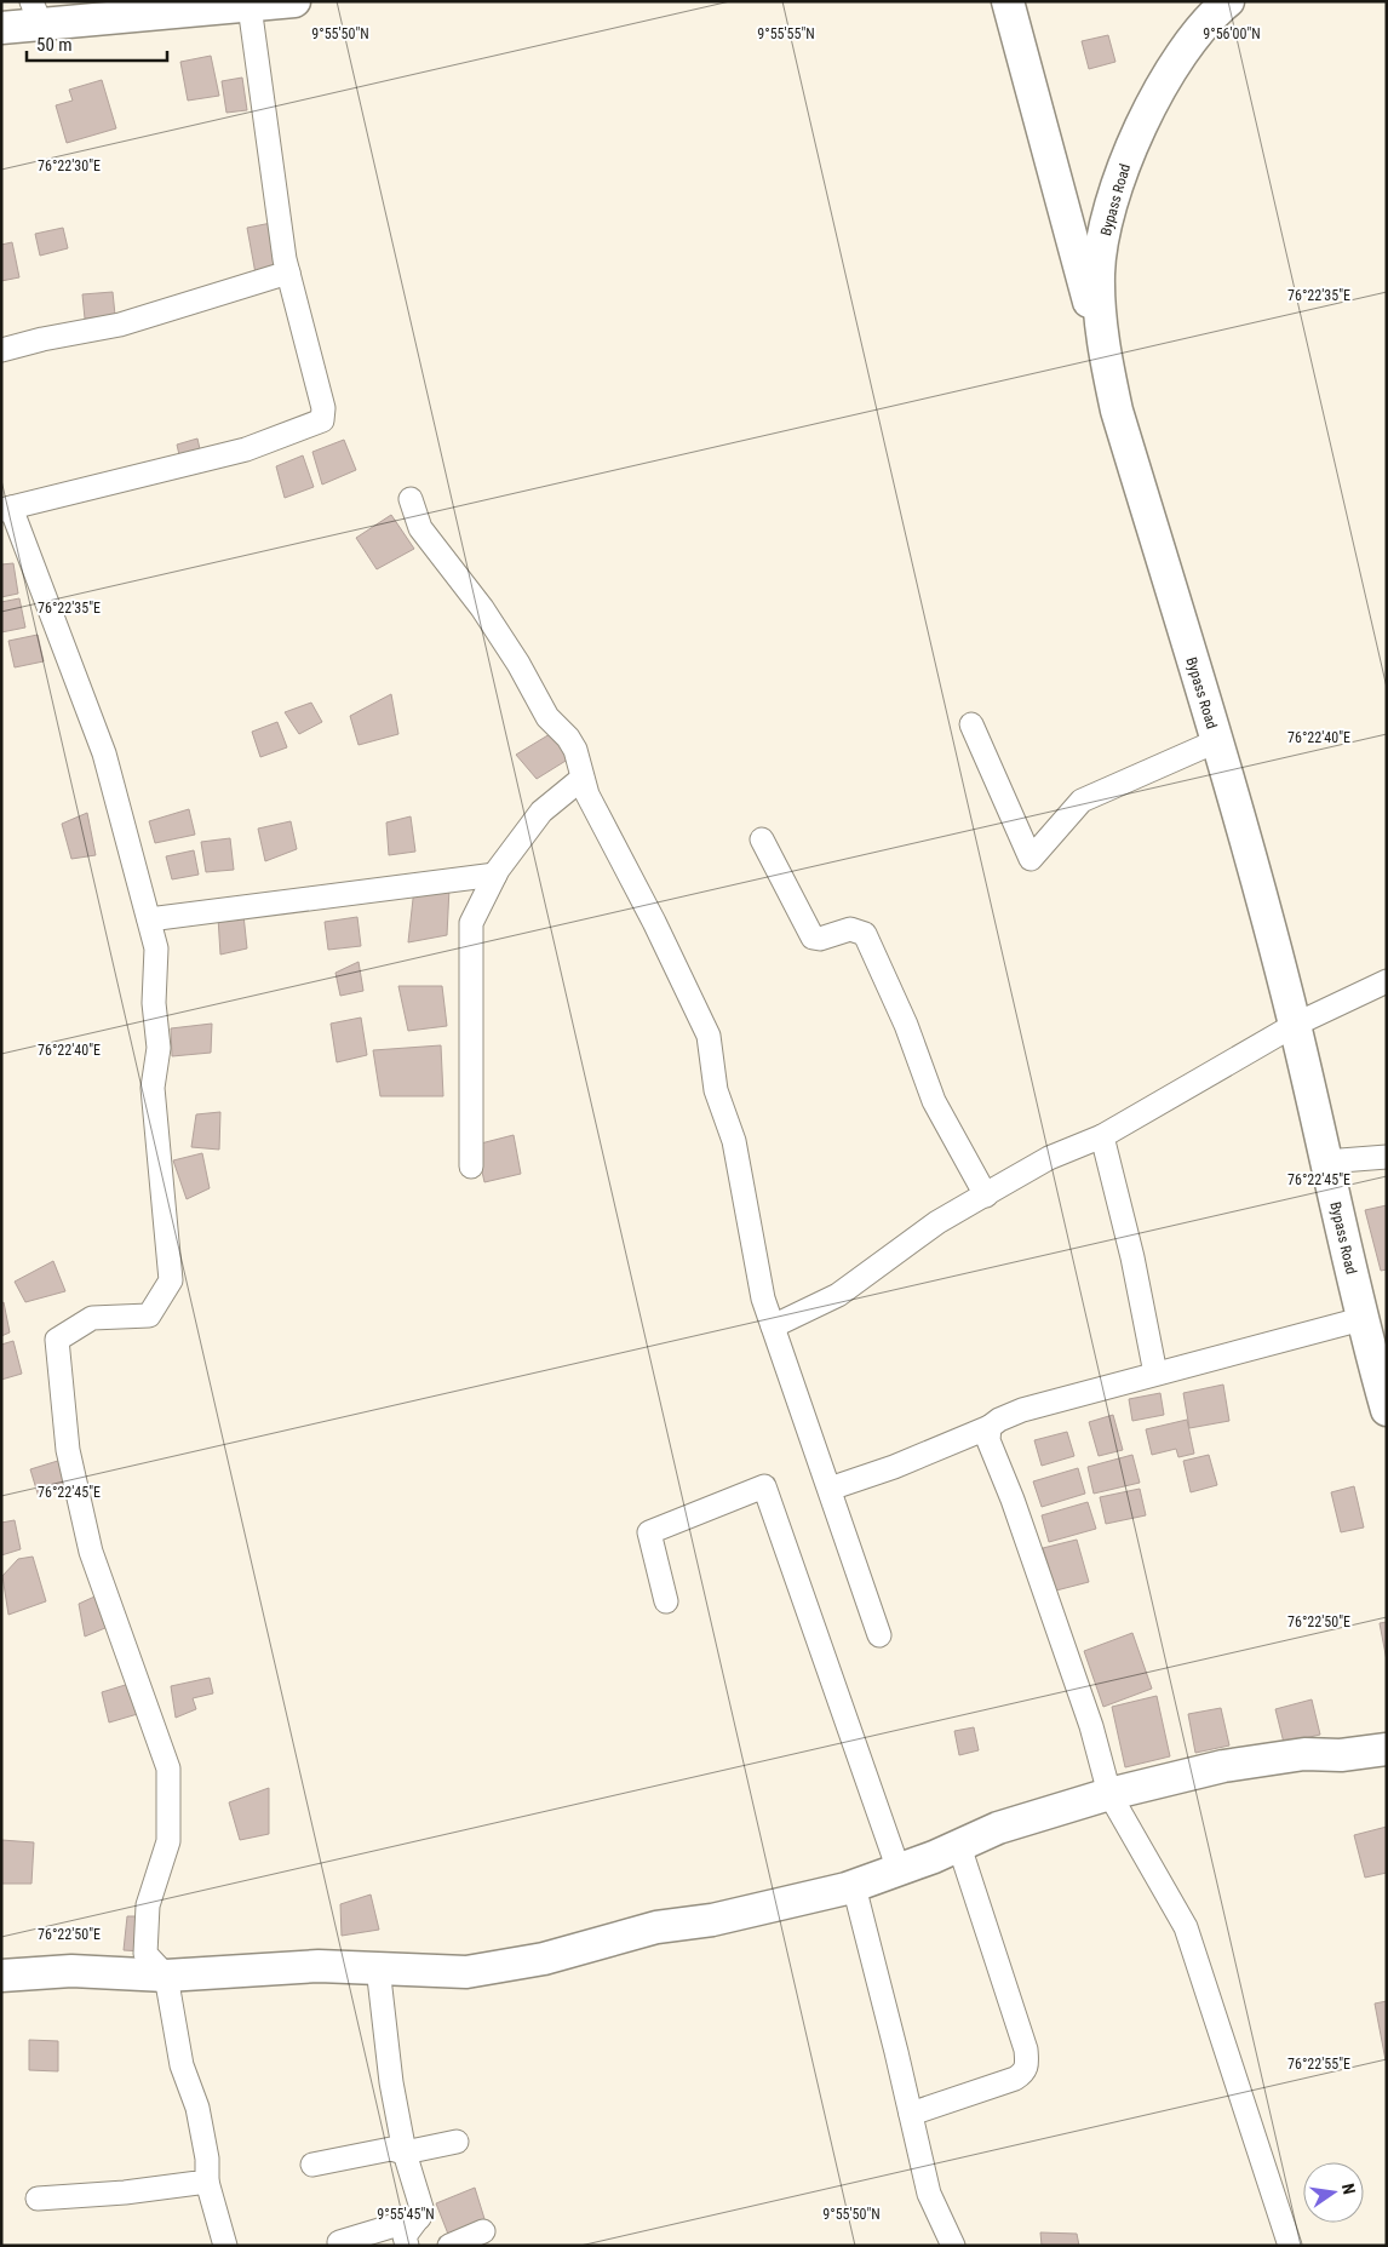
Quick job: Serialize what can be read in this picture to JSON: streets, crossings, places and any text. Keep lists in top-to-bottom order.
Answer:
{
  "streets": {
    "main road": ["Bypass Road"]
  },
  "scale_bar": "50 m",
  "north": "right",
  "coordinates": [
    "9°56'00\"N",
    "9°55'50\"N",
    "9°55'55\"N",
    "76°22'30\"E",
    "76°22'35\"E",
    "76°22'40\"E",
    "76°22'45\"E",
    "76°22'50\"E",
    "76°22'55\"E",
    "9°55'45\"N"
  ]
}
